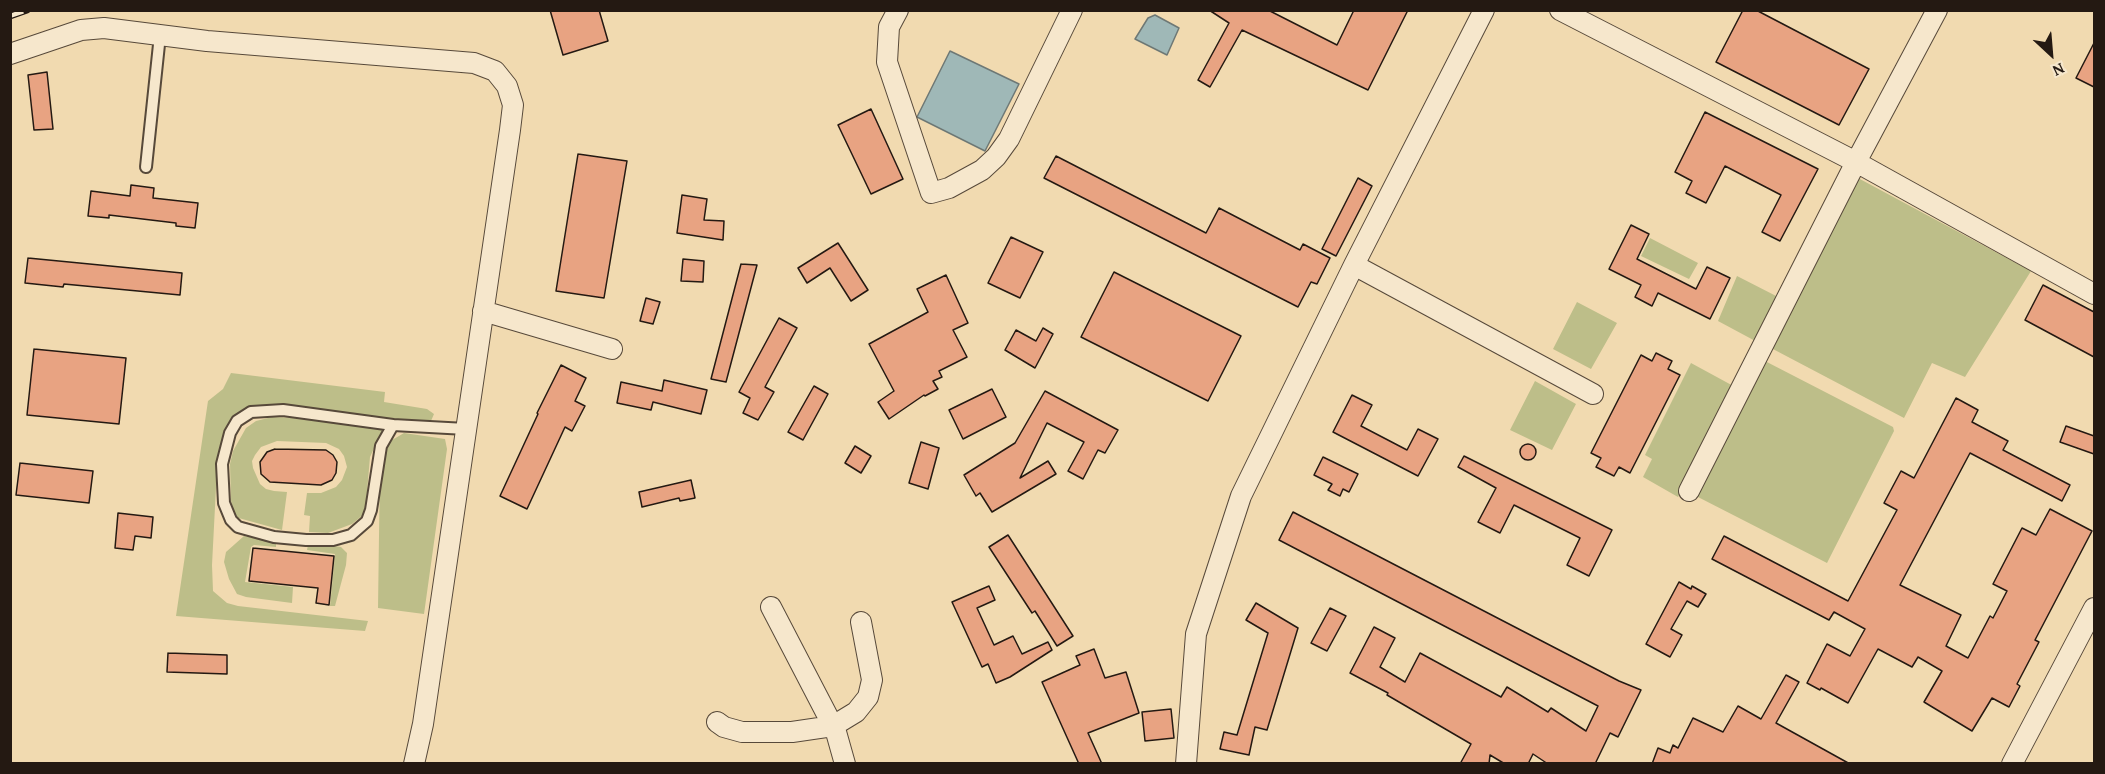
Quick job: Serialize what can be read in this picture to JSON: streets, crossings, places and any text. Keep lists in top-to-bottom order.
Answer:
{
  "north": "bottom right"
}
